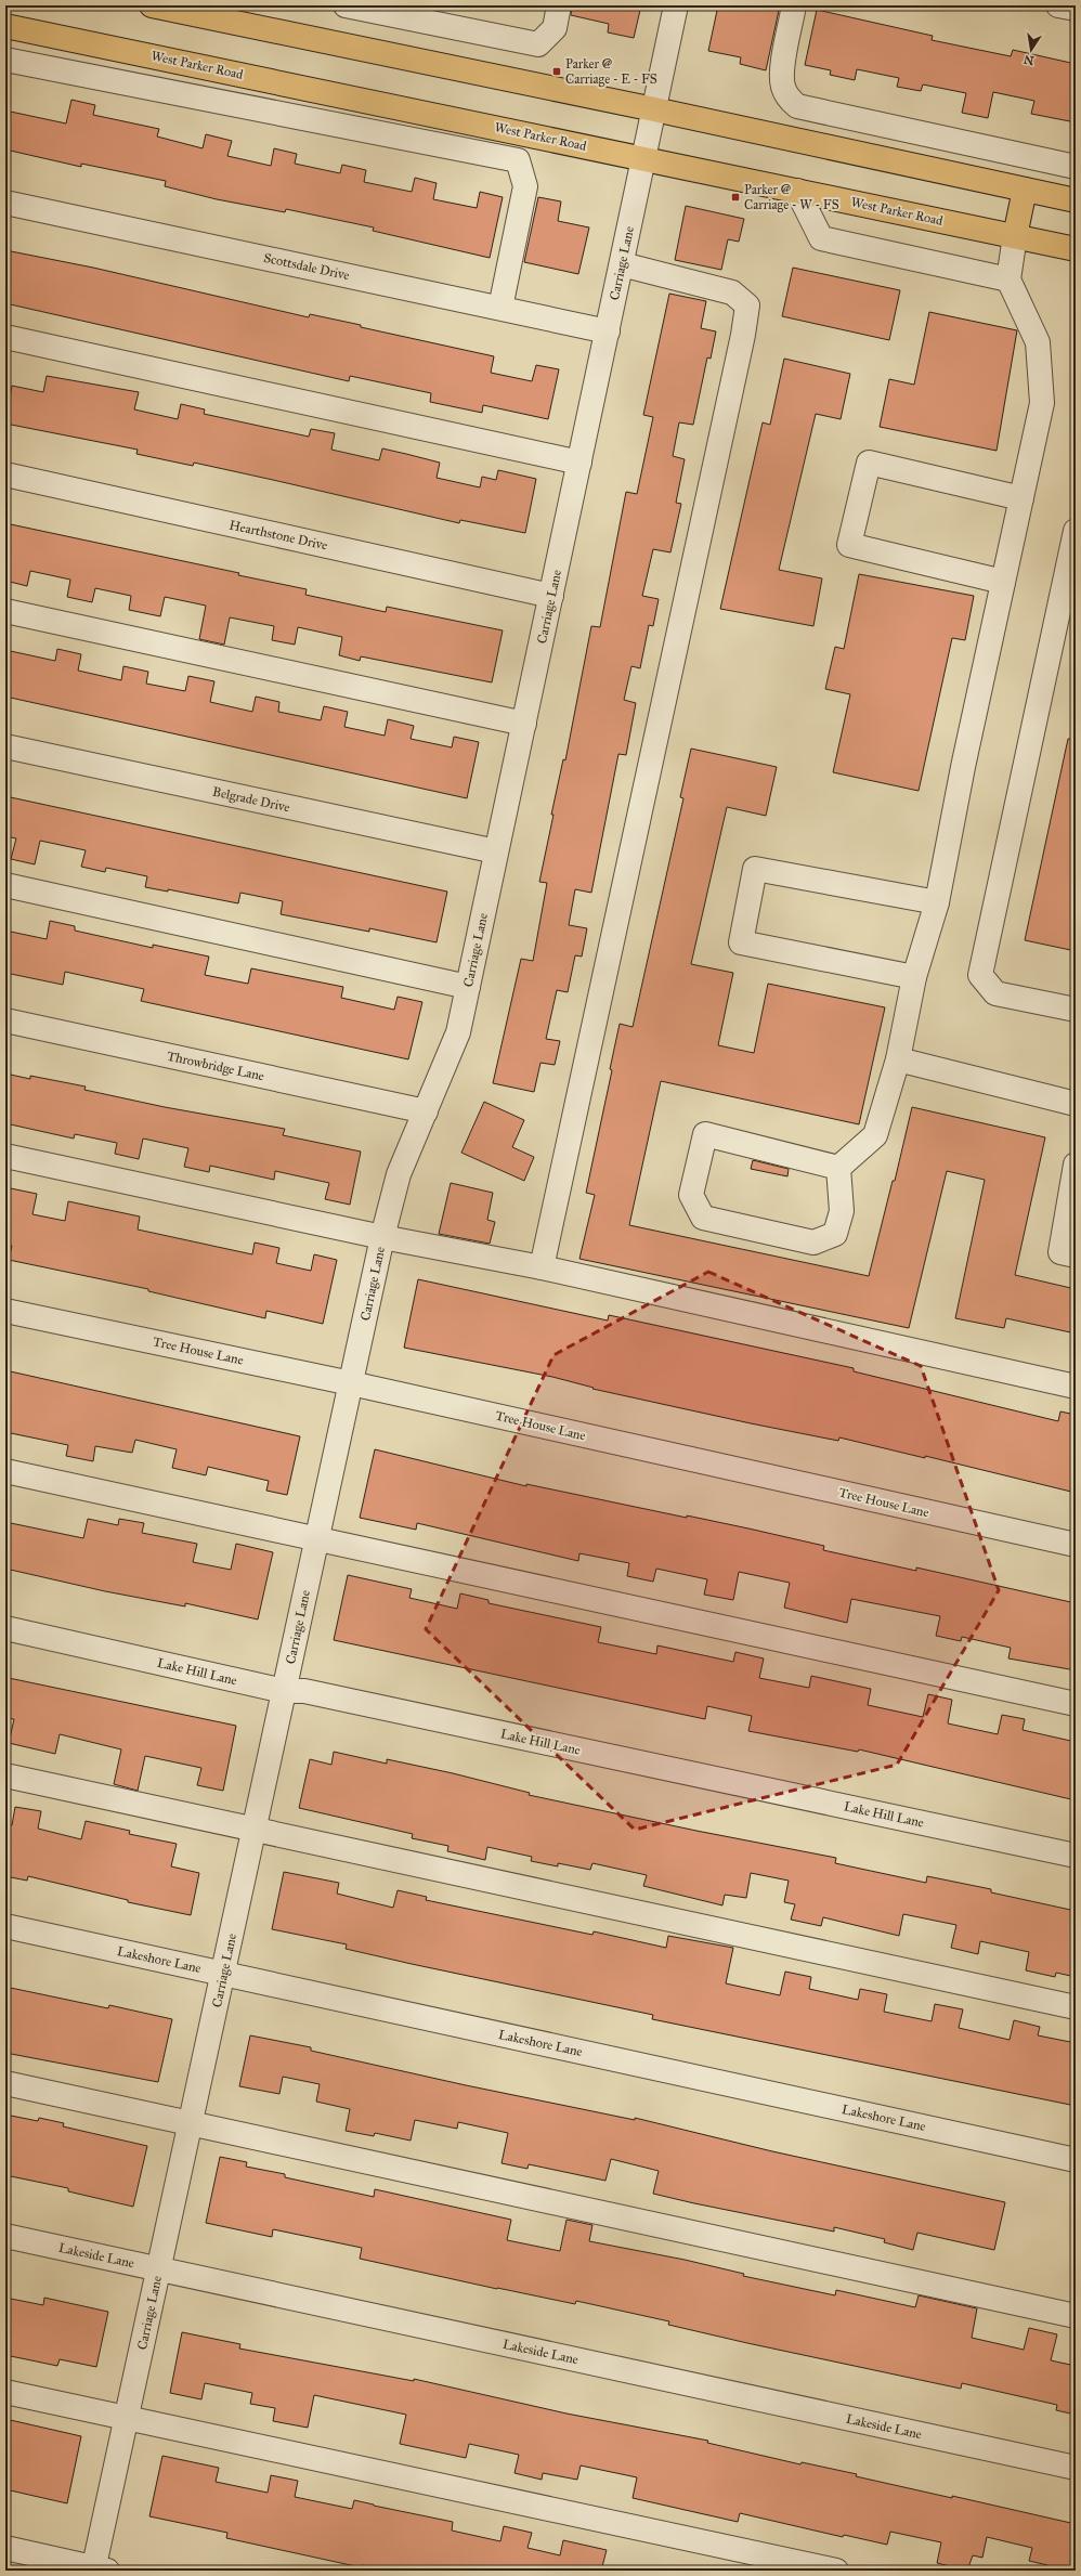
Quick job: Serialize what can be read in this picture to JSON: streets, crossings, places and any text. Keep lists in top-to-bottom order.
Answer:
{
  "streets": {
    "main road": ["West Parker Road"],
    "street": [
      "Carriage Lane",
      "Scottsdale Drive",
      "Hearthstone Drive",
      "Belgrade Drive",
      "Throwbridge Lane",
      "Tree House Lane",
      "Lake Hill Lane",
      "Lakeshore Lane",
      "Lakeside Lane"
    ]
  },
  "crossings": [
    ["West Parker Road", "Carriage Lane"],
    ["Carriage Lane", "Scottsdale Drive"],
    ["Carriage Lane", "Hearthstone Drive"],
    ["Carriage Lane", "Belgrade Drive"],
    ["Carriage Lane", "Throwbridge Lane"],
    ["Carriage Lane", "Tree House Lane"],
    ["Carriage Lane", "Lake Hill Lane"],
    ["Carriage Lane", "Lakeshore Lane"],
    ["Carriage Lane", "Lakeside Lane"]
  ],
  "places": {
    "transit": ["Parker @ Carriage - E - FS", "Parker @ Carriage - W - FS"]
  },
  "north": "bottom"
}
